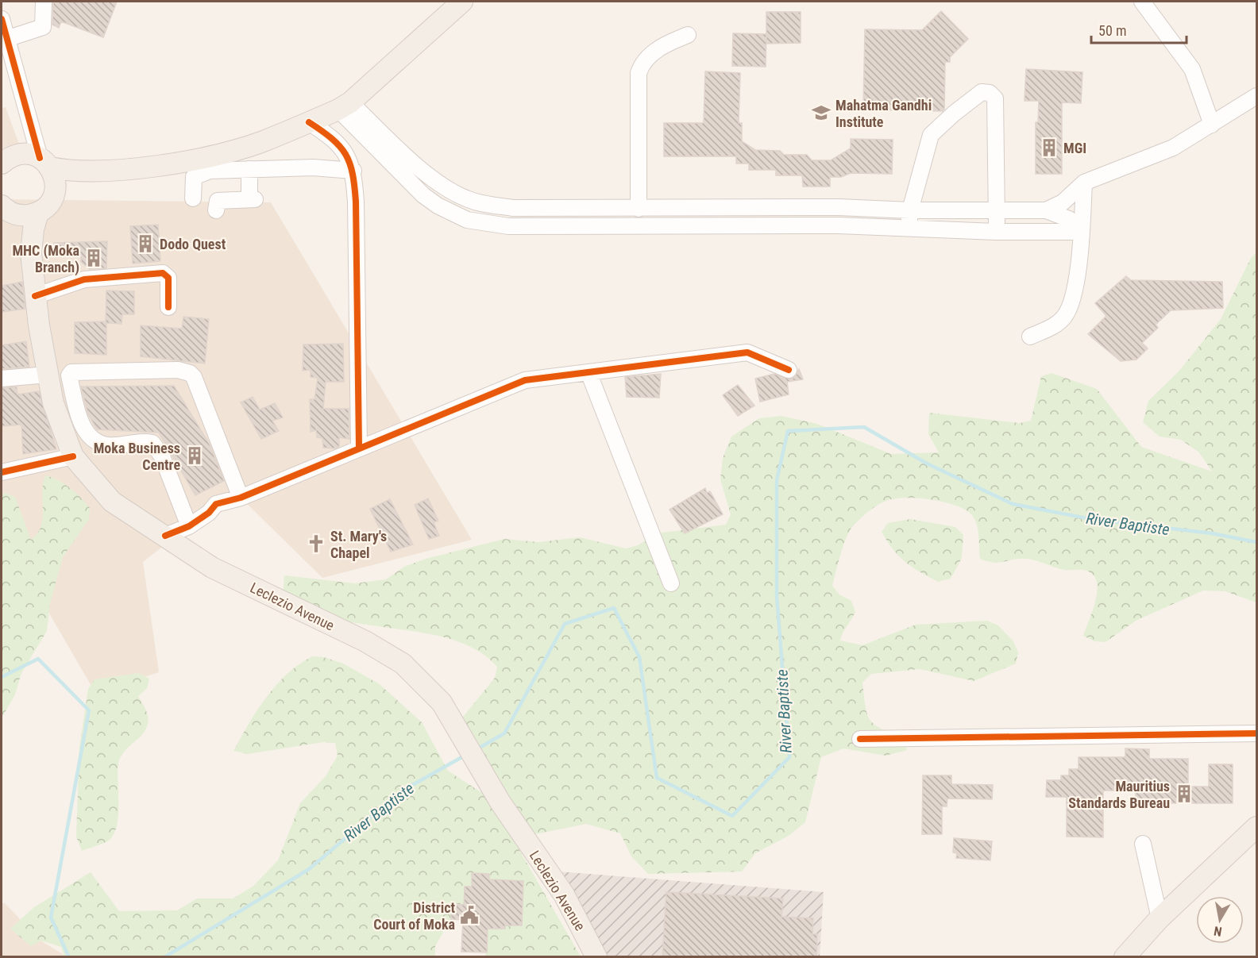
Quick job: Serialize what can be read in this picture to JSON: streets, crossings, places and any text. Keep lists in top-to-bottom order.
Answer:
{
  "streets": {
    "main road": ["Leclezio Avenue"]
  },
  "water": ["River Baptiste"],
  "places": {
    "school or university": ["Mahatma Gandhi Institute"],
    "building": [
      "MGI",
      "Dodo Quest",
      "MHC (Moka Branch)",
      "Moka Business Centre",
      "Mauritius Standards Bureau"
    ],
    "church": ["St. Mary's Chapel"],
    "public building": ["District Court of Moka"]
  },
  "scale_bar": "50 m",
  "north": "bottom"
}
